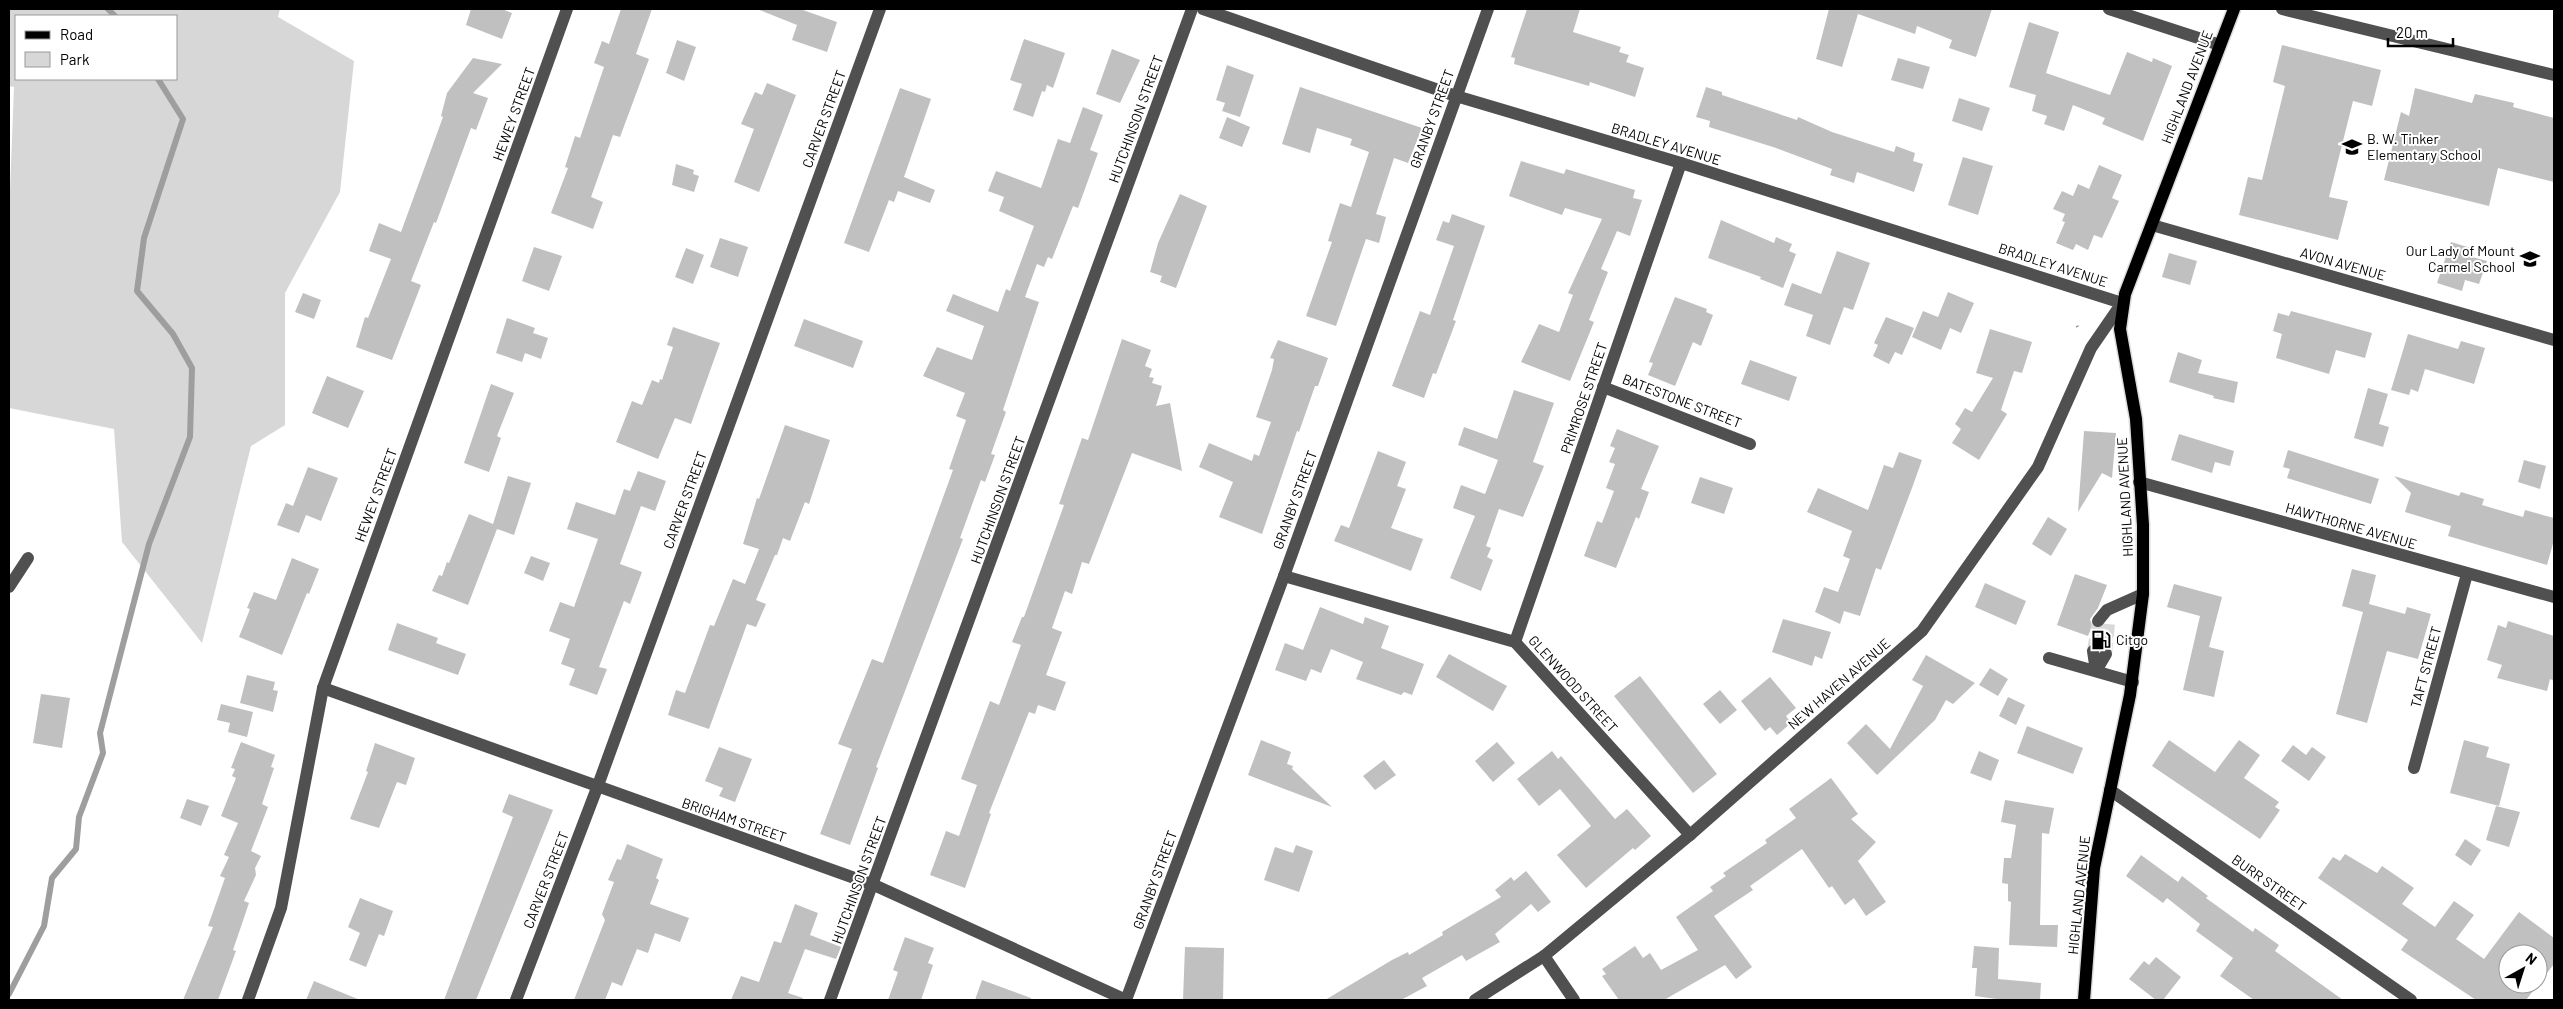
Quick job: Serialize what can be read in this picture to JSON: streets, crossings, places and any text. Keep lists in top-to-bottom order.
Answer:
{
  "streets": {
    "main road": ["HIGHLAND AVENUE"],
    "street": [
      "HEWEY STREET",
      "CARVER STREET",
      "HUTCHINSON STREET",
      "GRANBY STREET",
      "BRADLEY AVENUE",
      "AVON AVENUE",
      "PRIMROSE STREET",
      "BATESTONE STREET",
      "HAWTHORNE AVENUE",
      "TAFT STREET",
      "GLENWOOD STREET",
      "NEW HAVEN AVENUE",
      "BRIGHAM STREET",
      "BURR STREET"
    ]
  },
  "crossings": [
    ["HIGHLAND AVENUE", "BRADLEY AVENUE"],
    ["HIGHLAND AVENUE", "AVON AVENUE"],
    ["HIGHLAND AVENUE", "HAWTHORNE AVENUE"],
    ["HIGHLAND AVENUE", "NEW HAVEN AVENUE"],
    ["HIGHLAND AVENUE", "BURR STREET"],
    ["HEWEY STREET", "BRIGHAM STREET"],
    ["CARVER STREET", "BRIGHAM STREET"],
    ["HUTCHINSON STREET", "BRIGHAM STREET"],
    ["GRANBY STREET", "BRADLEY AVENUE"],
    ["GRANBY STREET", "GLENWOOD STREET"],
    ["GRANBY STREET", "BRIGHAM STREET"],
    ["BRADLEY AVENUE", "PRIMROSE STREET"],
    ["BRADLEY AVENUE", "NEW HAVEN AVENUE"],
    ["PRIMROSE STREET", "BATESTONE STREET"],
    ["PRIMROSE STREET", "GLENWOOD STREET"],
    ["HAWTHORNE AVENUE", "TAFT STREET"],
    ["GLENWOOD STREET", "NEW HAVEN AVENUE"]
  ],
  "places": {
    "school or university": ["B. W. Tinker Elementary School", "Our Lady of Mount Carmel School"],
    "fuel station": ["Citgo"]
  },
  "legend": ["Road", "Park"],
  "scale_bar": "20 m",
  "north": "top right"
}
